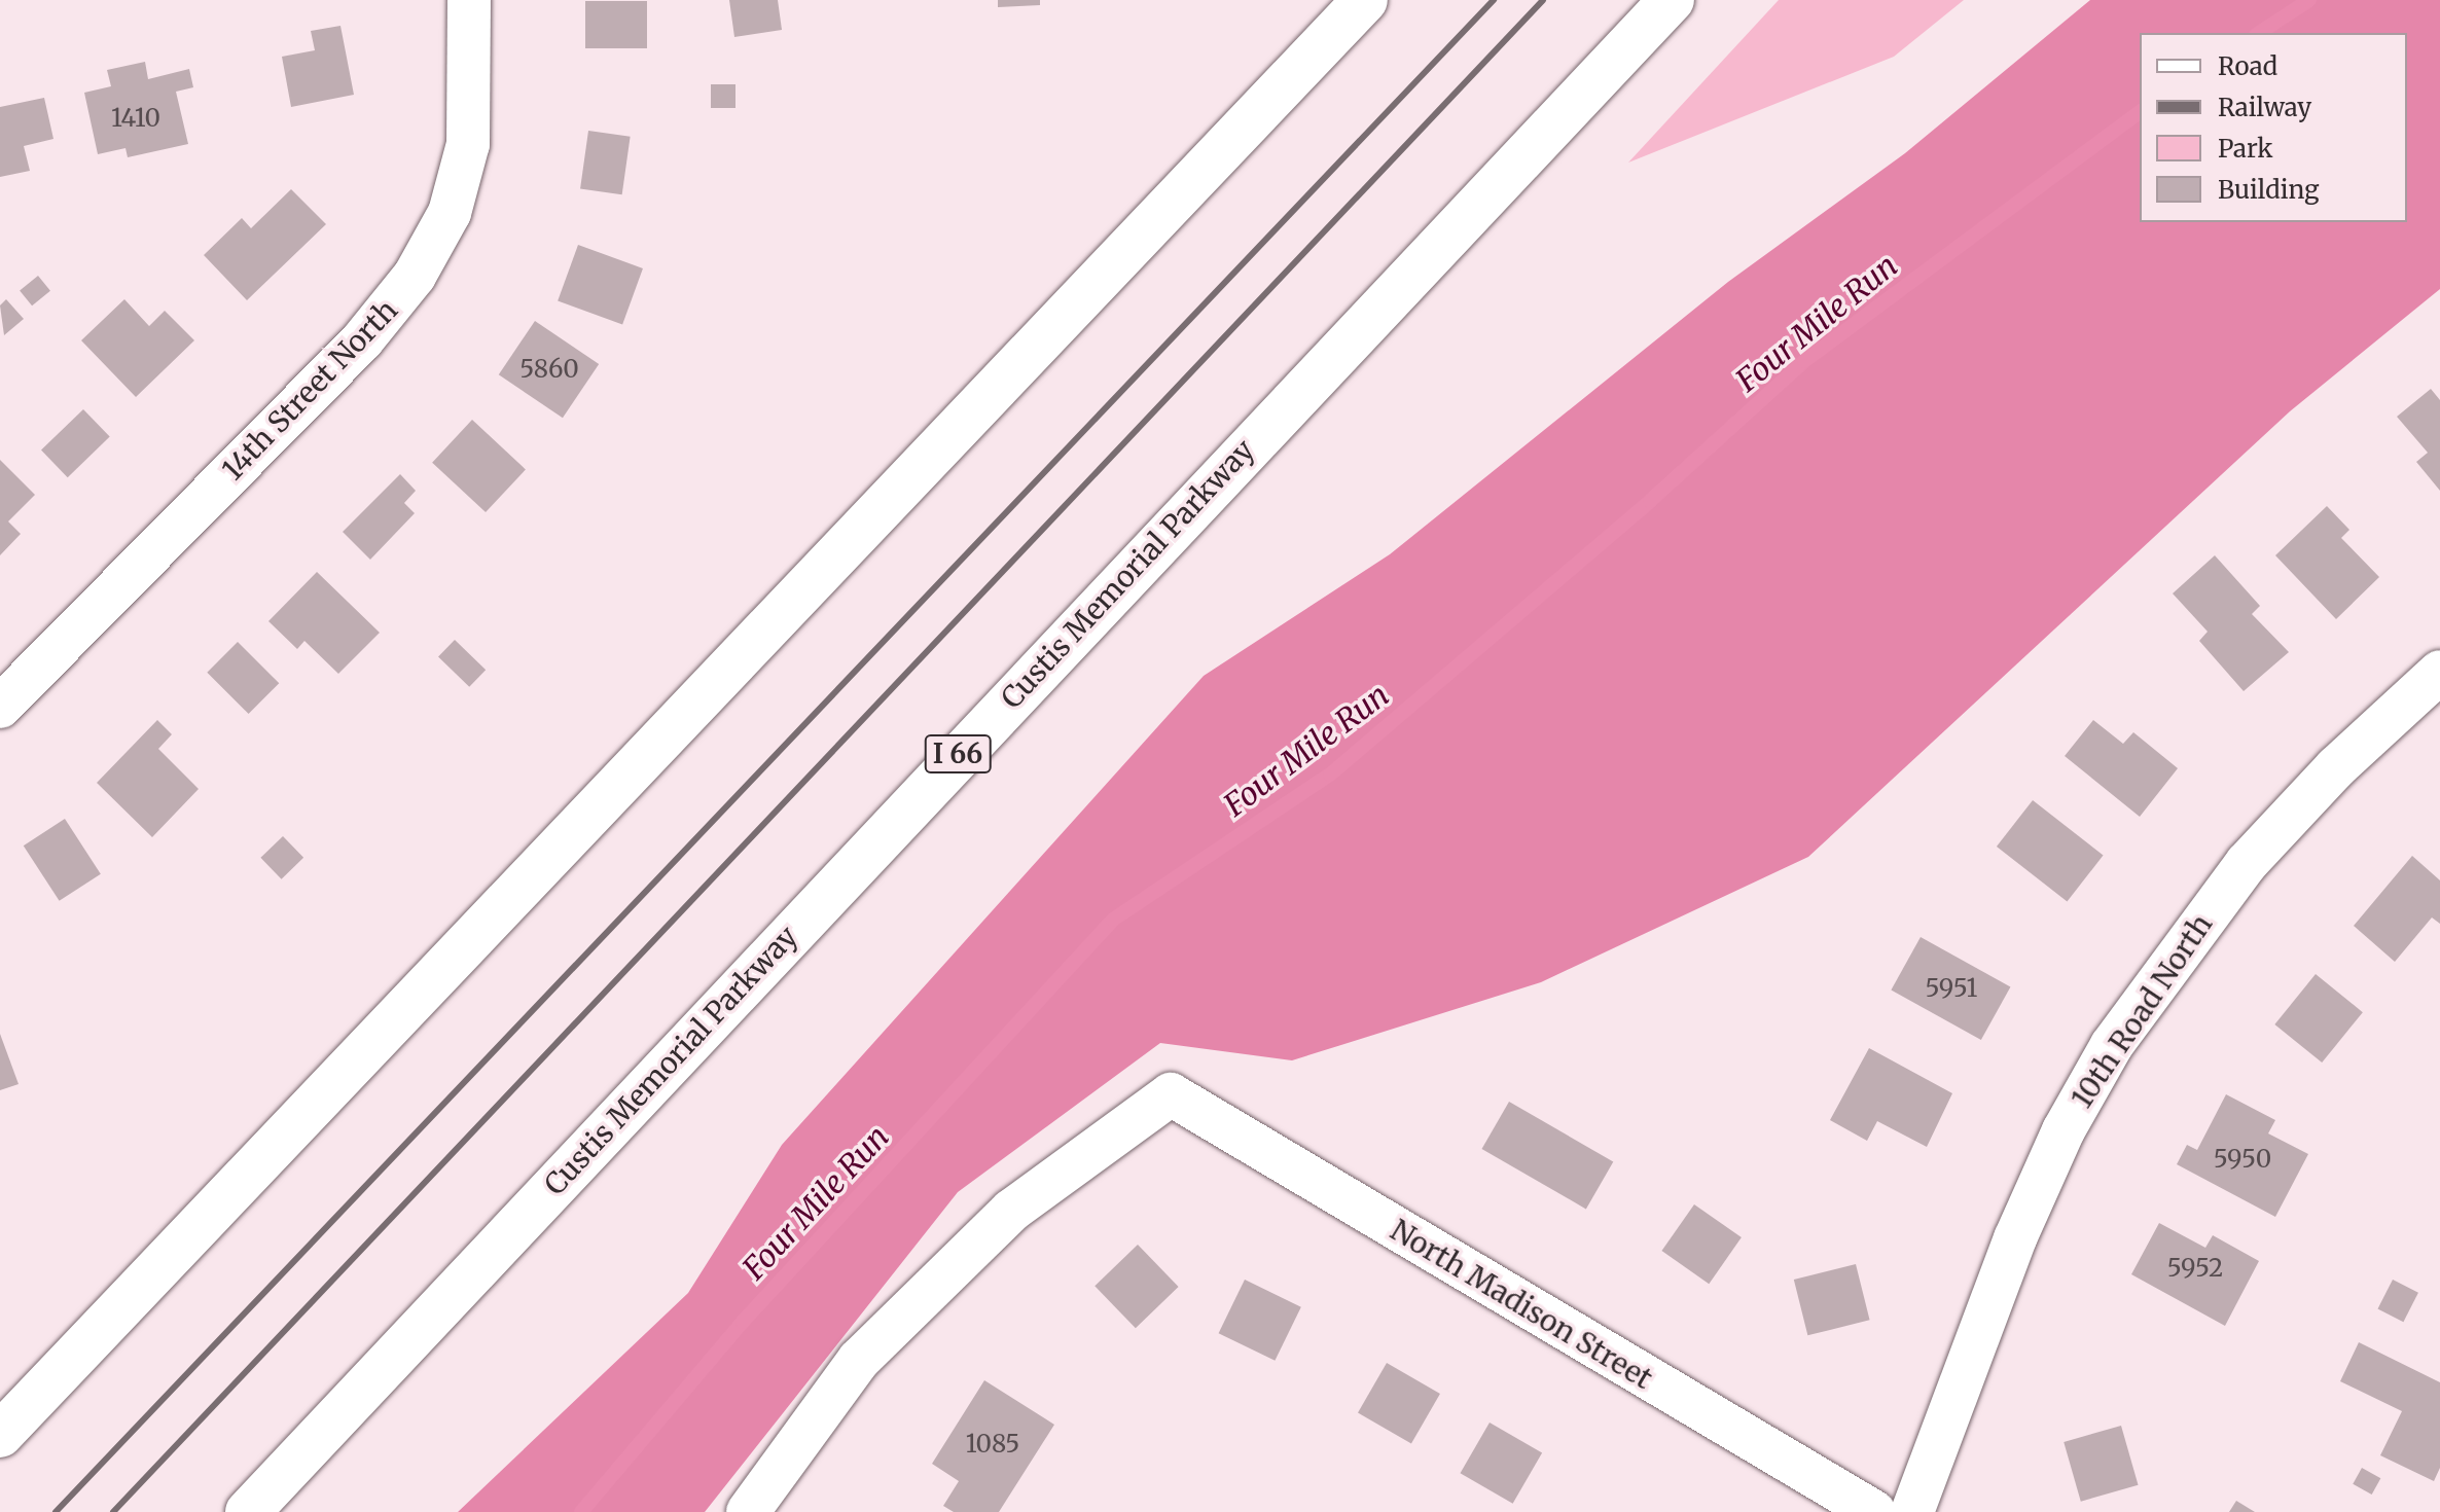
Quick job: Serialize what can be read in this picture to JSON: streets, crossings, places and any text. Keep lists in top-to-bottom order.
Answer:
{
  "streets": {
    "highway": ["Custis Memorial Parkway", "I 66"],
    "street": ["14th Street North", "10th Road North", "North Madison Street"]
  },
  "water": ["Four Mile Run"],
  "house_numbers": [
    "1410",
    "5860",
    "5951",
    "5950",
    "5952",
    "1085"
  ],
  "legend": [
    "Road",
    "Railway",
    "Park",
    "Building"
  ]
}
